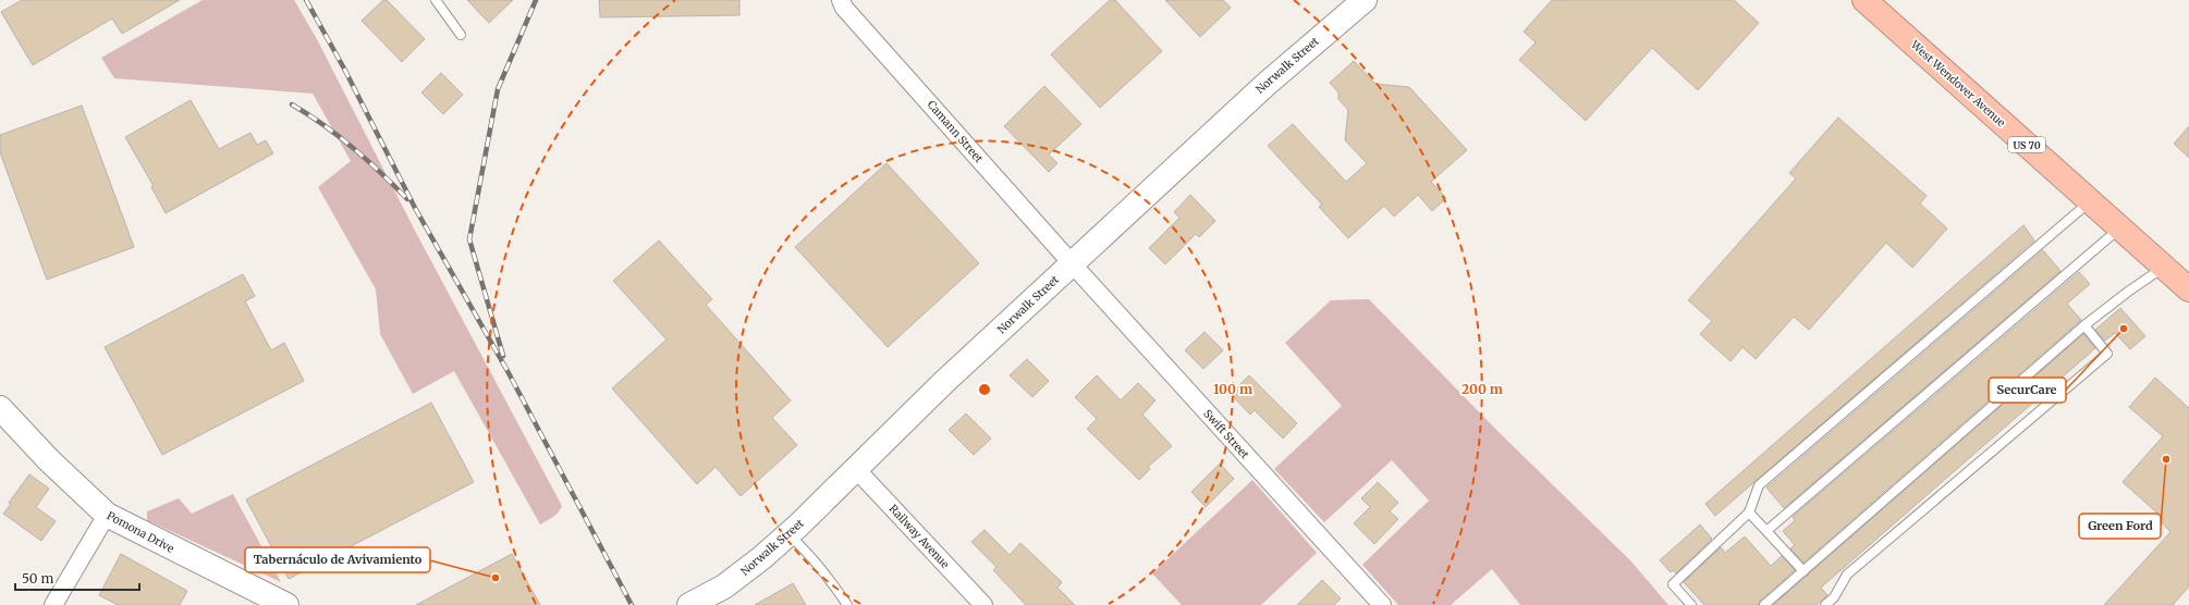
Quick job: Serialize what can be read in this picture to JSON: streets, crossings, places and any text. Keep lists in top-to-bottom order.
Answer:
{
  "streets": {
    "highway": ["West Wendover Avenue", "US 70"],
    "street": [
      "Norwalk Street",
      "Camann Street",
      "Swift Street",
      "Pomona Drive",
      "Railway Avenue"
    ]
  },
  "crossings": [
    ["Norwalk Street", "Camann Street"],
    ["Norwalk Street", "Swift Street"],
    ["Norwalk Street", "Railway Avenue"],
    ["Camann Street", "Swift Street"]
  ],
  "places": ["SecurCare", "Green Ford", "Tabernáculo de Avivamiento"],
  "scale_bar": "50 m",
  "rings": ["100 m", "200 m"]
}
